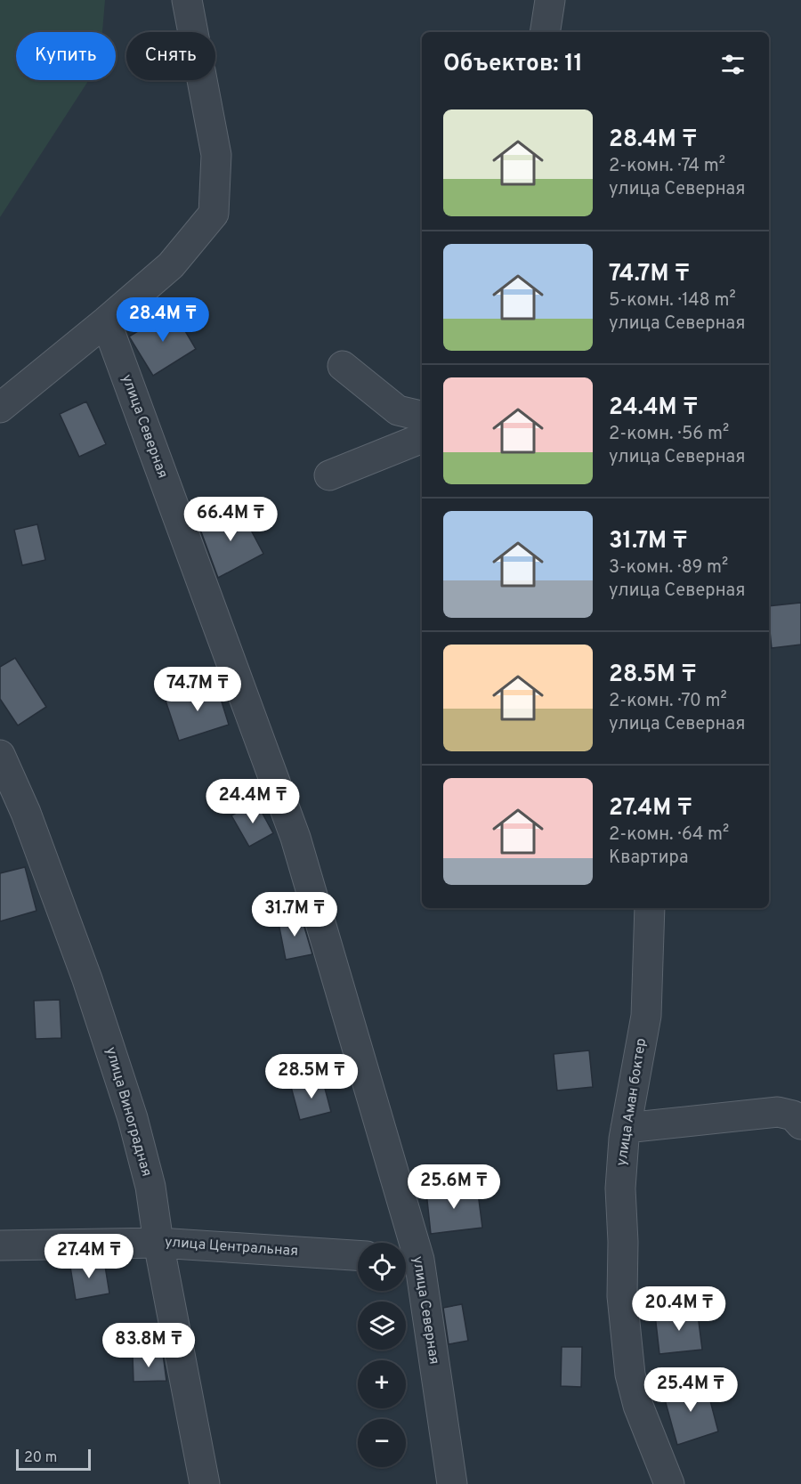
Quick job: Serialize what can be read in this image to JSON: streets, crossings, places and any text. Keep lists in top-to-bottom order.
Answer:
{
  "streets": {
    "street": [
      "улица Северная",
      "улица Аман боктер",
      "улица Виноградная",
      "улица Центральная"
    ]
  },
  "crossings": [
    ["улица Виноградная", "улица Центральная"]
  ],
  "scale_bar": "20 m",
  "page": {
    "chip": ["Купить", "Снять"],
    "heading": "Объектов: 11",
    "list": [
      {
        "name": "28.4M ₸",
        "note": "2-комн. · 74 m² · улица Северная"
      },
      {
        "name": "74.7M ₸",
        "note": "5-комн. · 148 m² · улица Северная"
      },
      {
        "name": "24.4M ₸",
        "note": "2-комн. · 56 m² · улица Северная"
      },
      {
        "name": "31.7M ₸",
        "note": "3-комн. · 89 m² · улица Северная"
      },
      {
        "name": "28.5M ₸",
        "note": "2-комн. · 70 m² · улица Северная"
      },
      {
        "name": "27.4M ₸",
        "note": "2-комн. · 64 m² · Квартира"
      }
    ],
    "price": [
      "28.4M ₸",
      "66.4M ₸",
      "74.7M ₸",
      "24.4M ₸",
      "31.7M ₸",
      "28.5M ₸",
      "25.6M ₸",
      "27.4M ₸",
      "20.4M ₸",
      "83.8M ₸",
      "25.4M ₸"
    ],
    "map_buttons": ["+", "−"],
    "scale": "20 m"
  }
}
